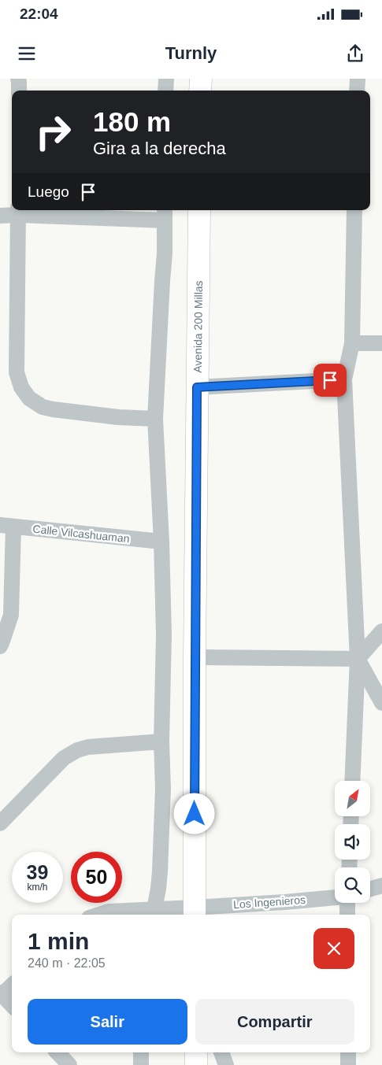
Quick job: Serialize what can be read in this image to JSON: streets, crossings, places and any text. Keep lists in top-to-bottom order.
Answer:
{
  "streets": {
    "main road": ["Avenida 200 Millas"],
    "street": ["Calle Vilcashuaman", "Los Ingenieros"]
  },
  "crossings": [
    ["Avenida 200 Millas", "Los Ingenieros"]
  ],
  "north": "top right",
  "page": {
    "status": "22:04",
    "header": "Turnly",
    "turn": ["180 m", "Gira a la derecha"],
    "then": "Luego",
    "speed": "39 km/h",
    "limit": "50",
    "heading": ["1 min", "240 m · 22:05"],
    "buttons": ["Salir", "Compartir"]
  }
}
